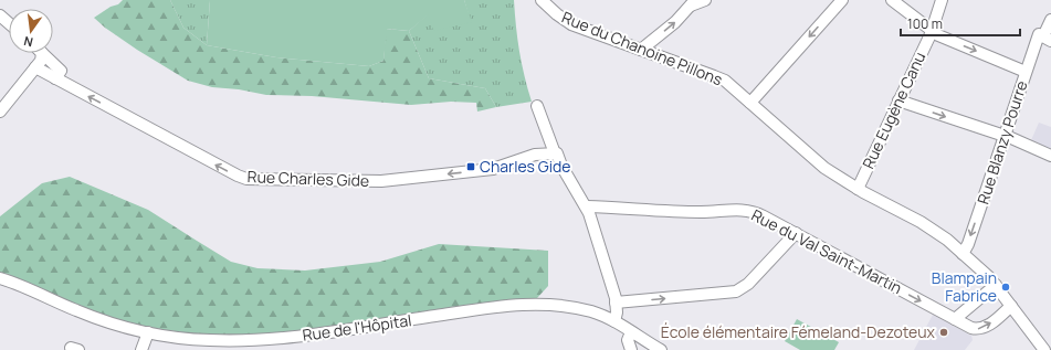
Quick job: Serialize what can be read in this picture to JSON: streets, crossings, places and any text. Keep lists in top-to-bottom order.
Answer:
{
  "streets": {
    "street": [
      "Rue du Chanoine Pillons",
      "Rue Eugène Canu",
      "Rue Blanzy Pourre",
      "Rue Charles Gide",
      "Rue du Val Saint-Martin",
      "Rue de l'Hôpital"
    ]
  },
  "crossings": [
    ["Rue du Chanoine Pillons", "Rue Eugène Canu"],
    ["Rue du Chanoine Pillons", "Rue Blanzy Pourre"],
    ["Rue du Chanoine Pillons", "Rue du Val Saint-Martin"]
  ],
  "one_way": ["Rue Blanzy Pourre", "Rue Charles Gide", "Rue du Val Saint-Martin"],
  "places": {
    "transit": ["Charles Gide"],
    "other": ["Blampain Fabrice", "École élémentaire Fémeland-Dezoteux"]
  },
  "scale_bar": "100 m",
  "north": "bottom"
}
